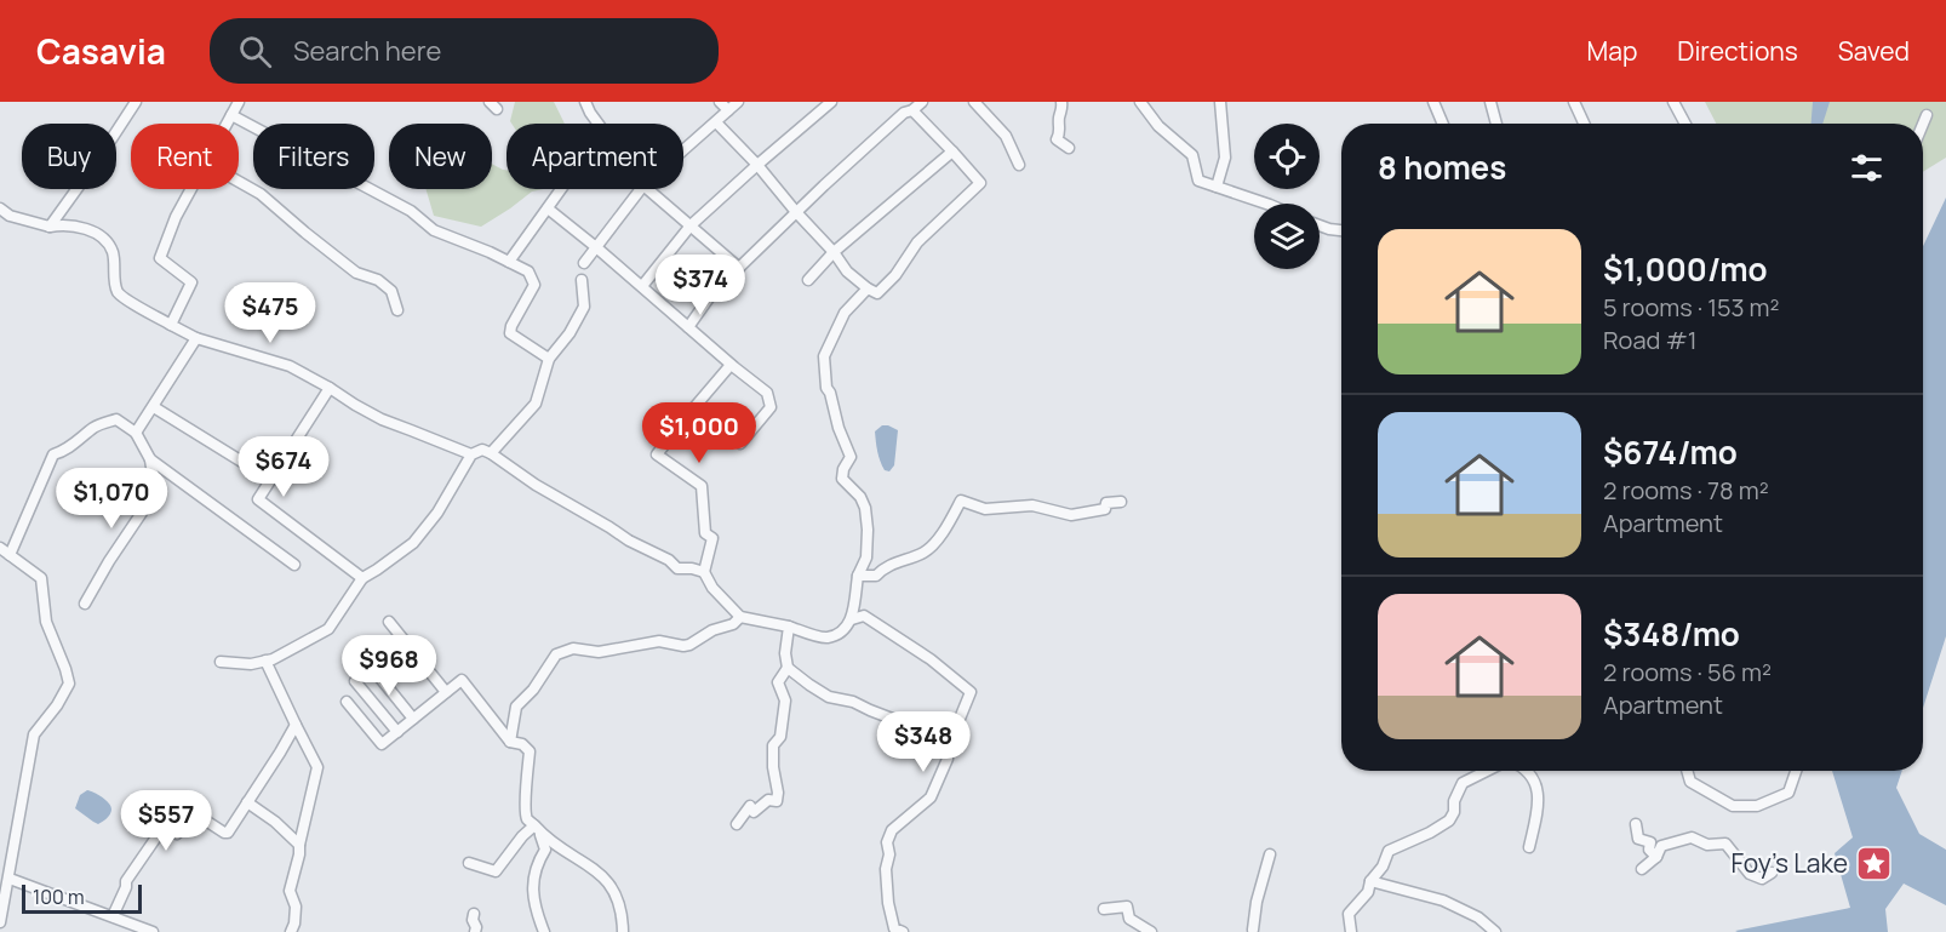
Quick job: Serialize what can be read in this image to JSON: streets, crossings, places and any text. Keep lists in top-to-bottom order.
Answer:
{
  "places": {
    "place": ["Foy's Lake"]
  },
  "scale_bar": "100 m",
  "page": {
    "header": "Casavia",
    "search": "Search here",
    "nav": ["Map", "Directions", "Saved"],
    "chip": [
      "Buy",
      "Rent",
      "Filters",
      "New",
      "Apartment"
    ],
    "heading": "8 homes",
    "list": [
      {
        "name": "$1,000/mo",
        "note": "5 rooms · 153 m² · Road #1"
      },
      {
        "name": "$674/mo",
        "note": "2 rooms · 78 m² · Apartment"
      },
      {
        "name": "$348/mo",
        "note": "2 rooms · 56 m² · Apartment"
      }
    ],
    "price": [
      "$374",
      "$475",
      "$1,000",
      "$674",
      "$1,070",
      "$968",
      "$348",
      "$557"
    ],
    "scale": "100 m"
  }
}
